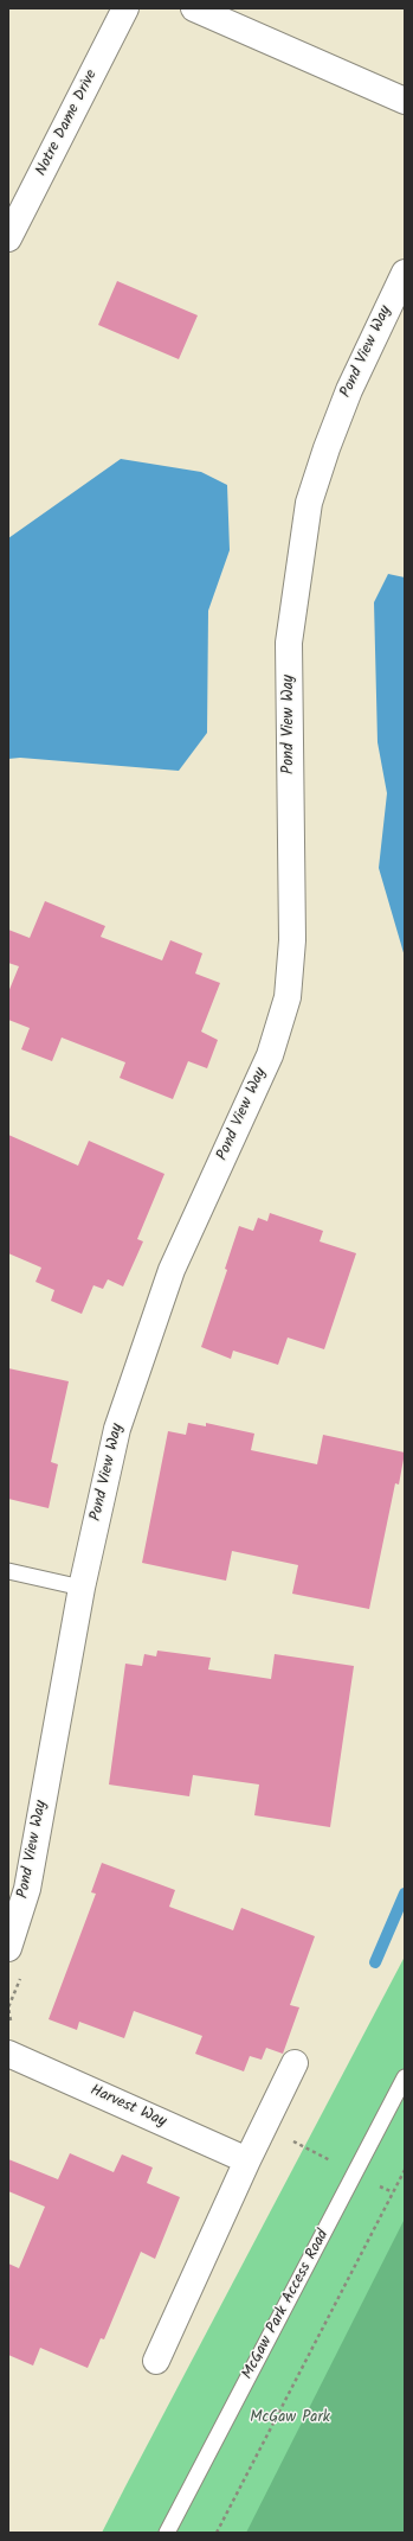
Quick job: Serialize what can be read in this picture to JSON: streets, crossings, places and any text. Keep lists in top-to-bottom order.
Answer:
{
  "streets": {
    "street": ["Notre Dame Drive", "Pond View Way", "Harvest Way"],
    "lane": ["McGaw Park Access Road"]
  },
  "parks": ["McGaw Park"]
}
